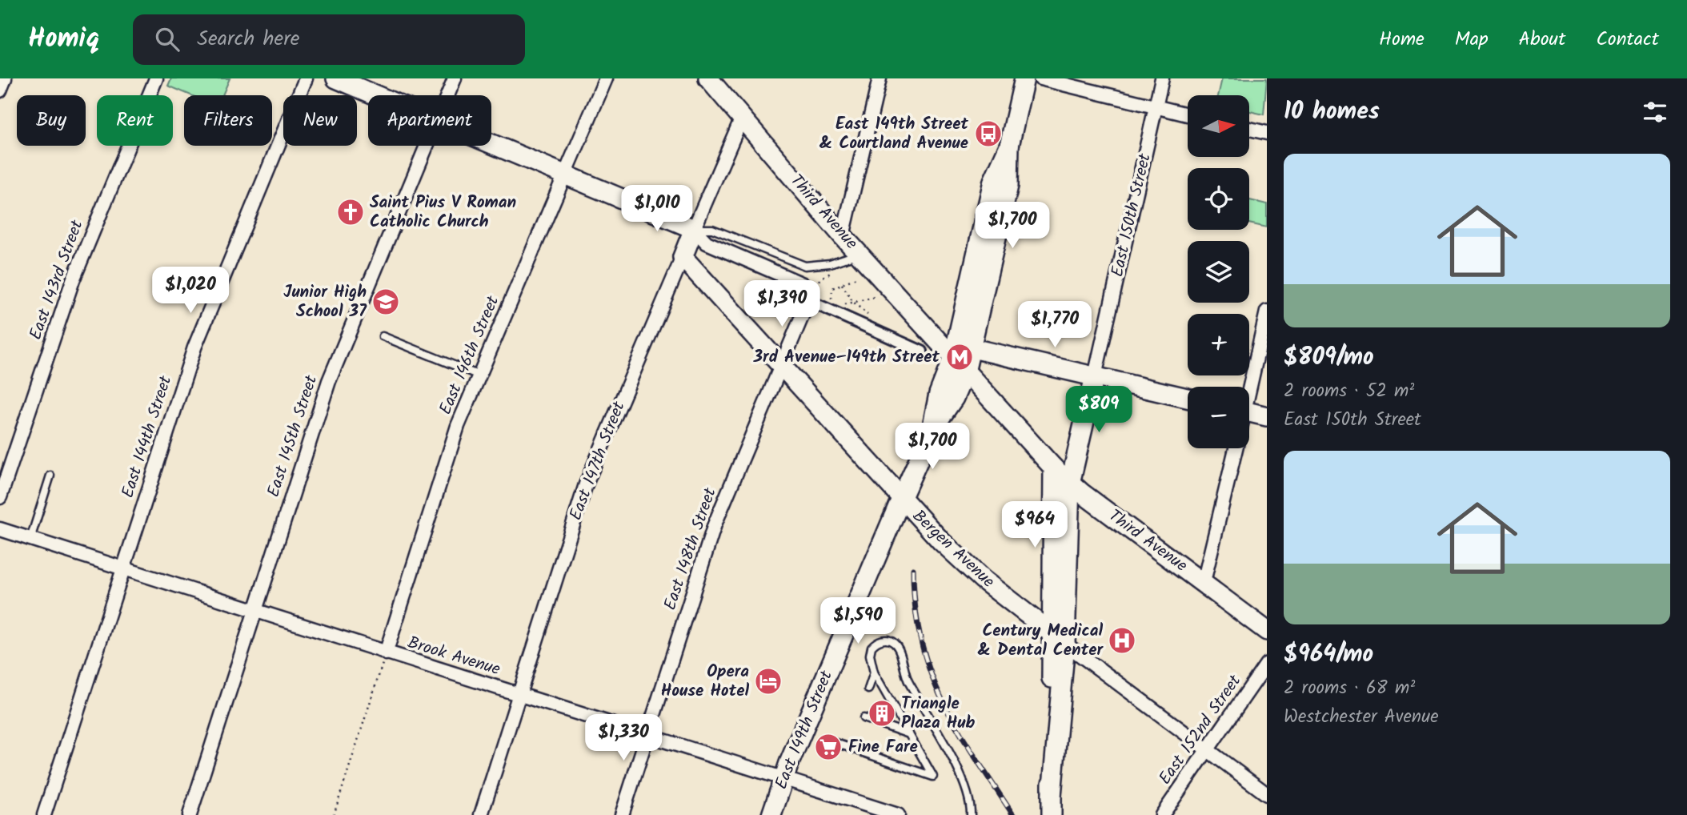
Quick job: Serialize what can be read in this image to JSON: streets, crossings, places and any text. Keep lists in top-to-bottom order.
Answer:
{
  "streets": {
    "main road": [
      "Third Avenue",
      "East 150th Street",
      "East 147th Street",
      "Bergen Avenue",
      "East 149th Street"
    ],
    "street": [
      "East 143rd Street",
      "East 146th Street",
      "East 145th Street",
      "East 144th Street",
      "East 148th Street",
      "Brook Avenue",
      "East 152nd Street"
    ]
  },
  "crossings": [
    ["Third Avenue", "East 150th Street"],
    ["Third Avenue", "East 147th Street"],
    ["Third Avenue", "East 149th Street"],
    ["East 150th Street", "Bergen Avenue"],
    ["East 146th Street", "Brook Avenue"],
    ["East 145th Street", "Brook Avenue"],
    ["East 144th Street", "Brook Avenue"],
    ["East 147th Street", "Bergen Avenue"],
    ["East 147th Street", "Brook Avenue"],
    ["East 148th Street", "Bergen Avenue"],
    ["East 148th Street", "Brook Avenue"],
    ["Bergen Avenue", "East 149th Street"],
    ["Bergen Avenue", "East 152nd Street"],
    ["Brook Avenue", "East 149th Street"]
  ],
  "places": {
    "bus stop": ["East 149th Street & Courtland Avenue"],
    "church": ["Saint Pius V Roman Catholic Church"],
    "school or university": ["Junior High School 37"],
    "metro station": ["3rd Avenue–149th Street"],
    "hospital": ["Century Medical & Dental Center"],
    "hotel": ["Opera House Hotel"],
    "building": ["Triangle Plaza Hub"],
    "supermarket": ["Fine Fare"]
  },
  "north": "right",
  "page": {
    "header": "Homiq",
    "search": "Search here",
    "nav": [
      "Home",
      "Map",
      "About",
      "Contact"
    ],
    "heading": "10 homes",
    "map_buttons": ["+", "−"],
    "chip": [
      "Buy",
      "Rent",
      "Filters",
      "New",
      "Apartment"
    ],
    "list": [
      {
        "name": "$809/mo",
        "note": "2 rooms · 52 m² · East 150th Street"
      },
      {
        "name": "$964/mo",
        "note": "2 rooms · 68 m² · Westchester Avenue"
      }
    ],
    "price": [
      "$1,010",
      "$1,700",
      "$1,020",
      "$1,390",
      "$1,770",
      "$809",
      "$1,700",
      "$964",
      "$1,590",
      "$1,330"
    ]
  }
}
